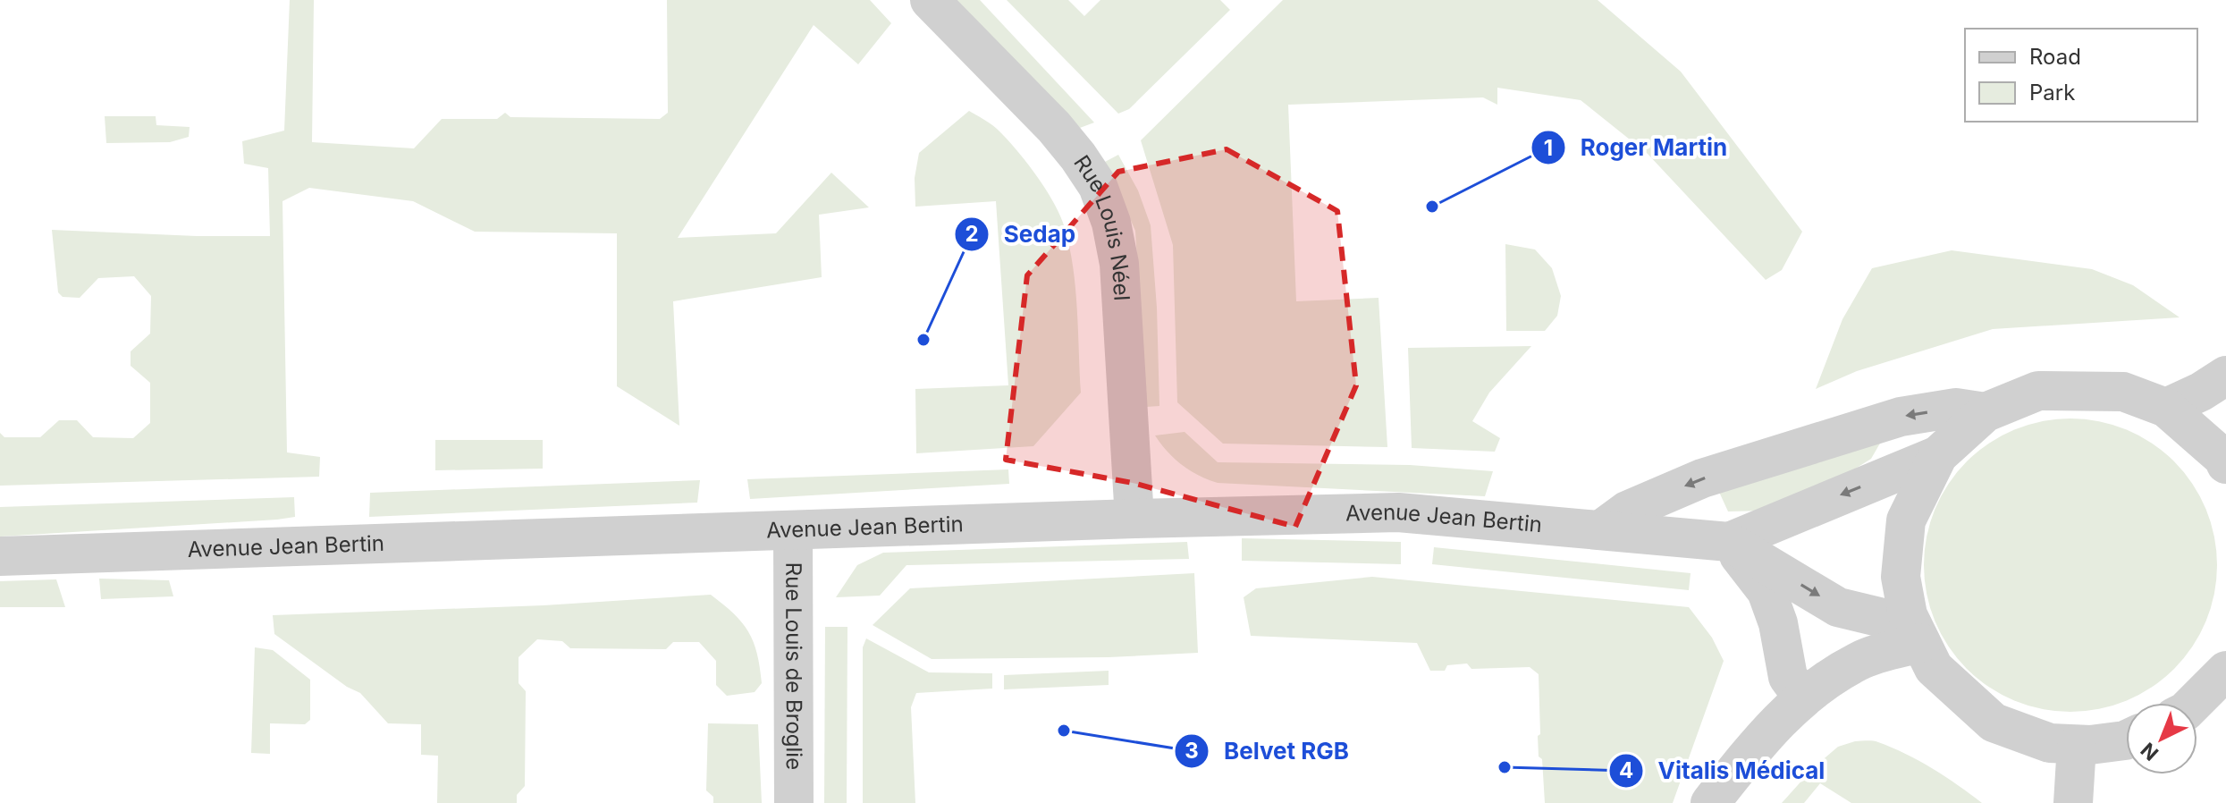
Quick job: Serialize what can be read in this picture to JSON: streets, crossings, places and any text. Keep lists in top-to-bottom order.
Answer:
{
  "streets": {
    "street": ["Rue Louis Néel", "Avenue Jean Bertin", "Rue Louis de Broglie"]
  },
  "crossings": [
    ["Rue Louis Néel", "Avenue Jean Bertin"],
    ["Avenue Jean Bertin", "Rue Louis de Broglie"]
  ],
  "places": [
    "Roger Martin",
    "Sedap",
    "Belvet RGB",
    "Vitalis Médical"
  ],
  "legend": ["Road", "Park"],
  "north": "bottom left"
}
